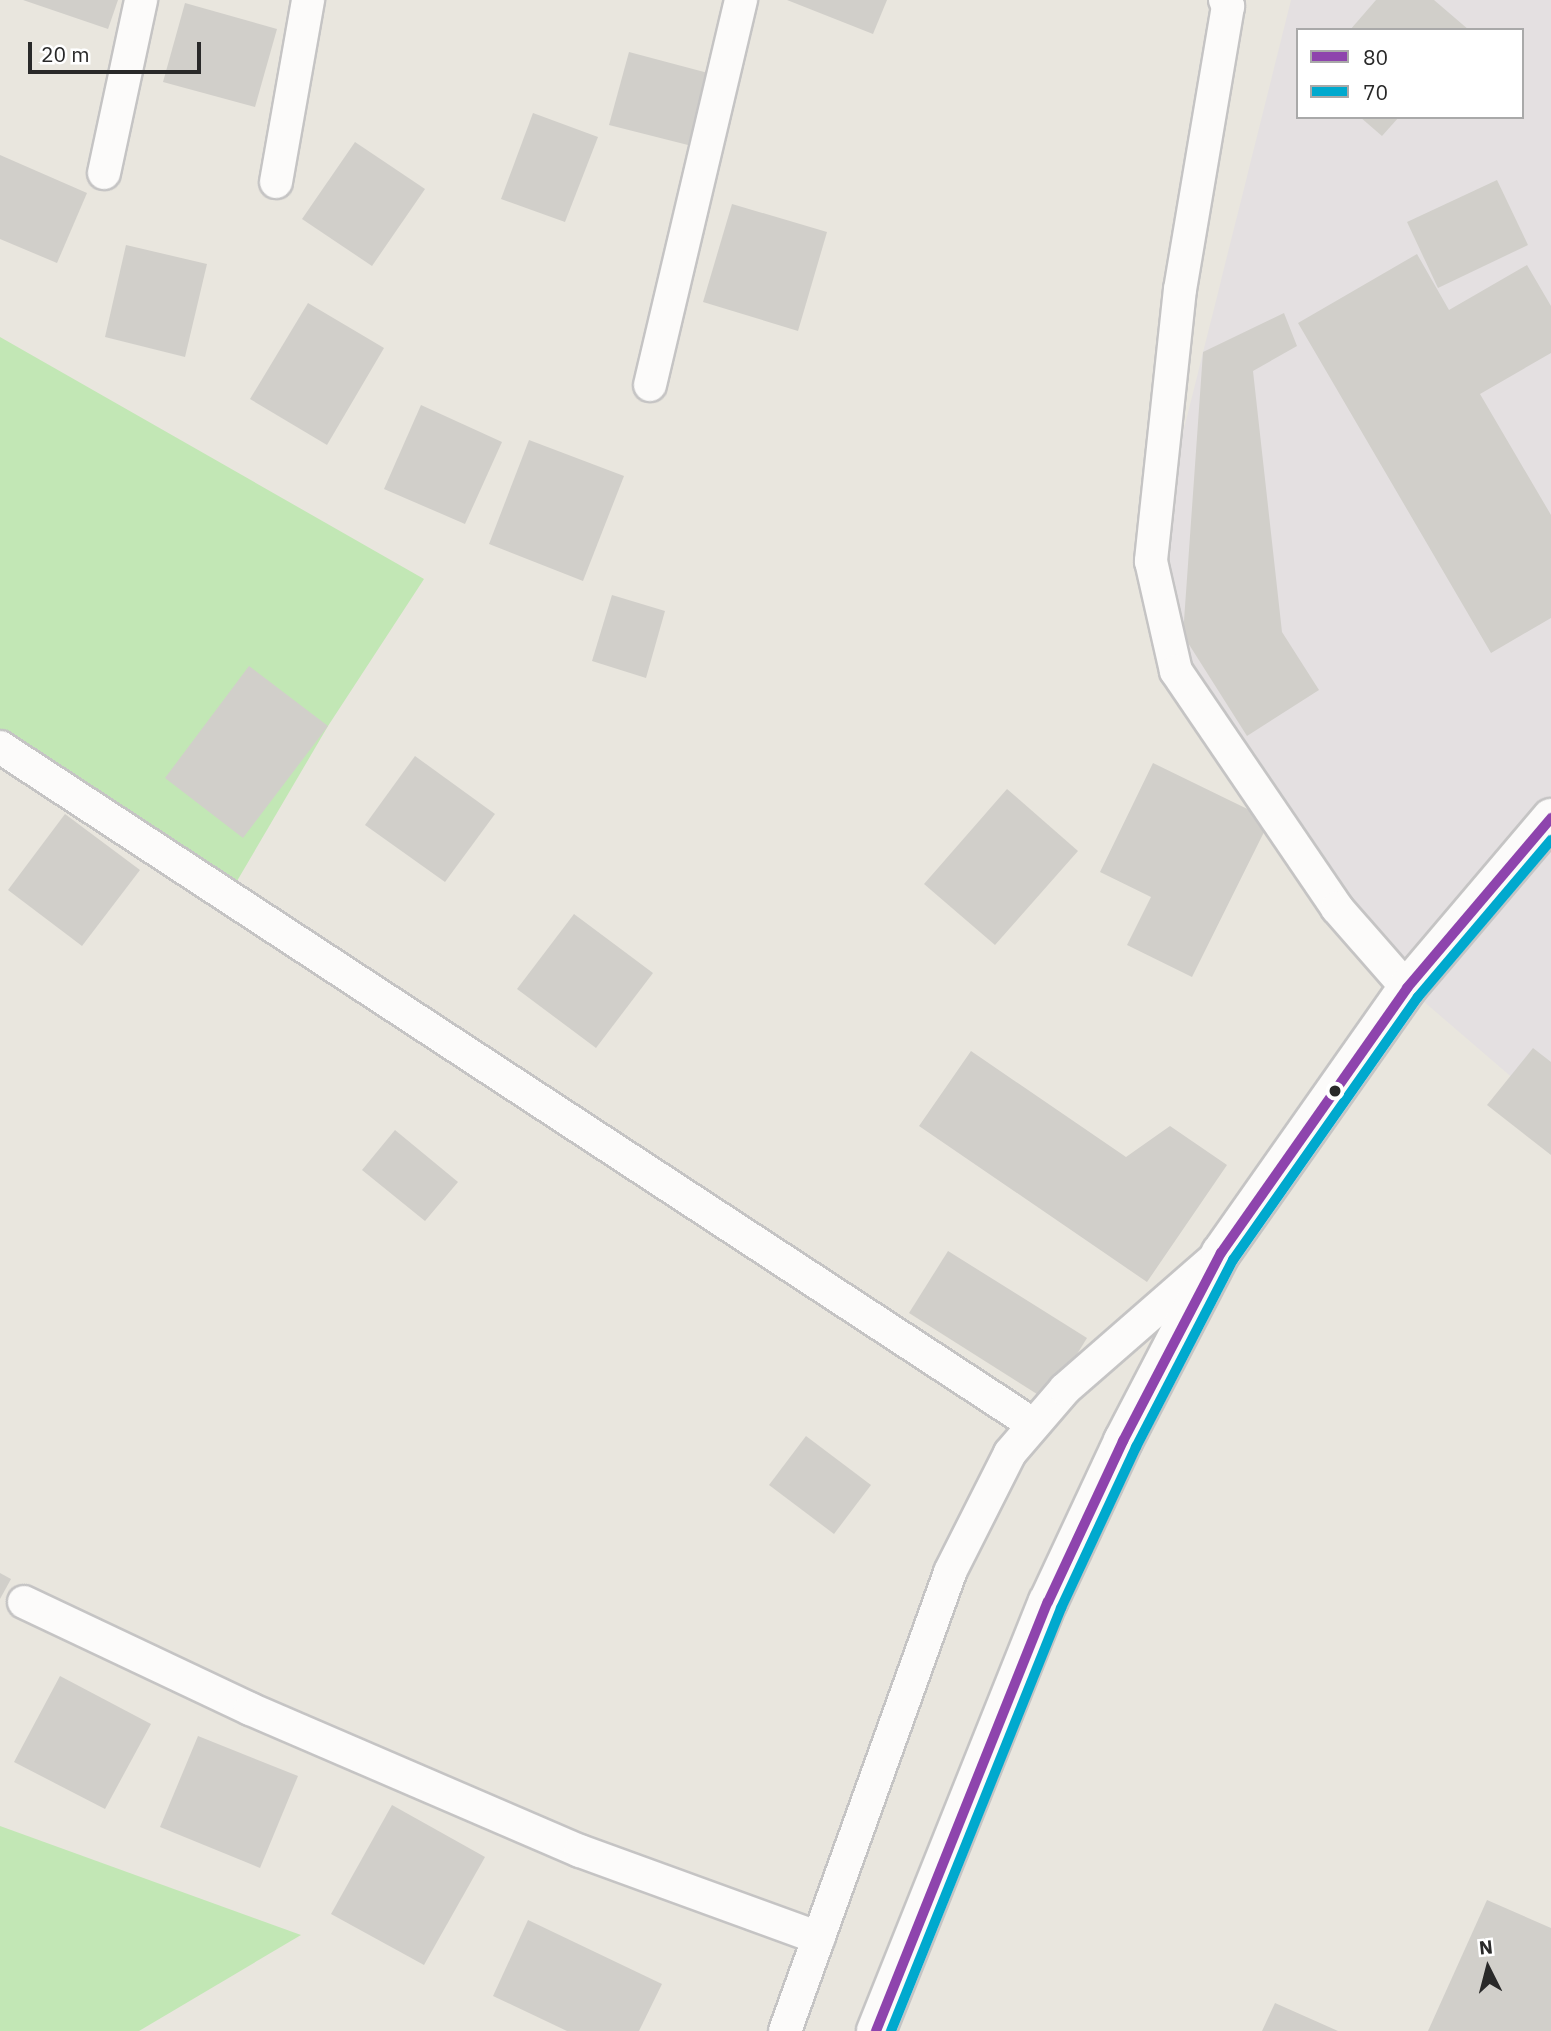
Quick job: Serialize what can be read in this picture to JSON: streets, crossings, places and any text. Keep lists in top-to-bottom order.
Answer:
{
  "lines": ["transit line 80", "transit line 70"],
  "legend": ["80", "70"],
  "scale_bar": "20 m",
  "north": "top"
}
